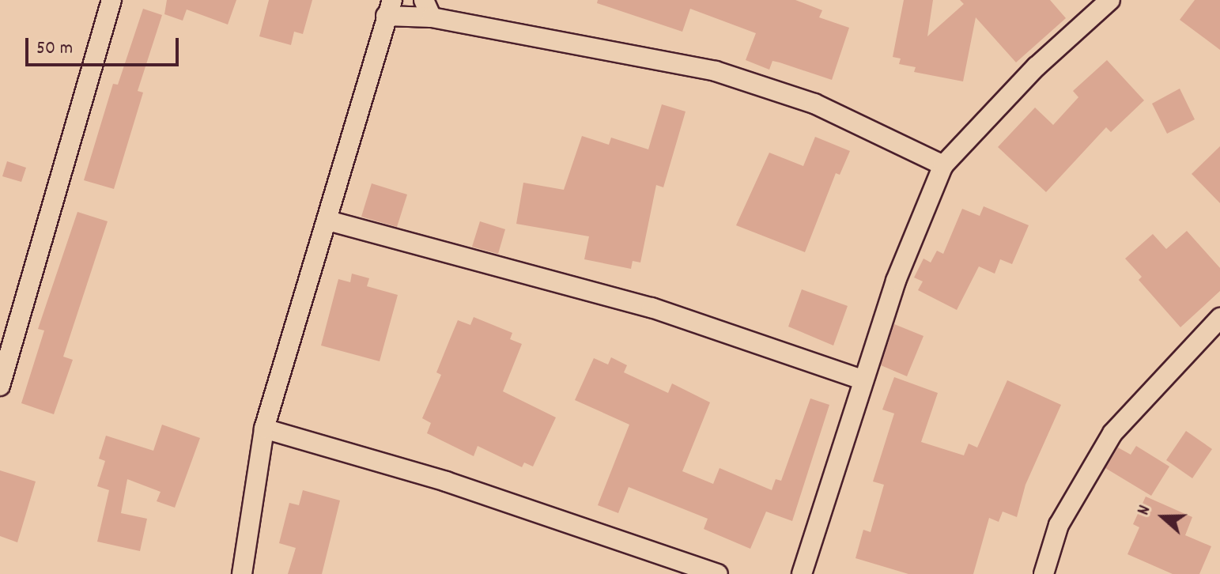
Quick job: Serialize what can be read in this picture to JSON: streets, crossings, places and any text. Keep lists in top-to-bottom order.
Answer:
{
  "scale_bar": "50 m",
  "north": "left"
}
